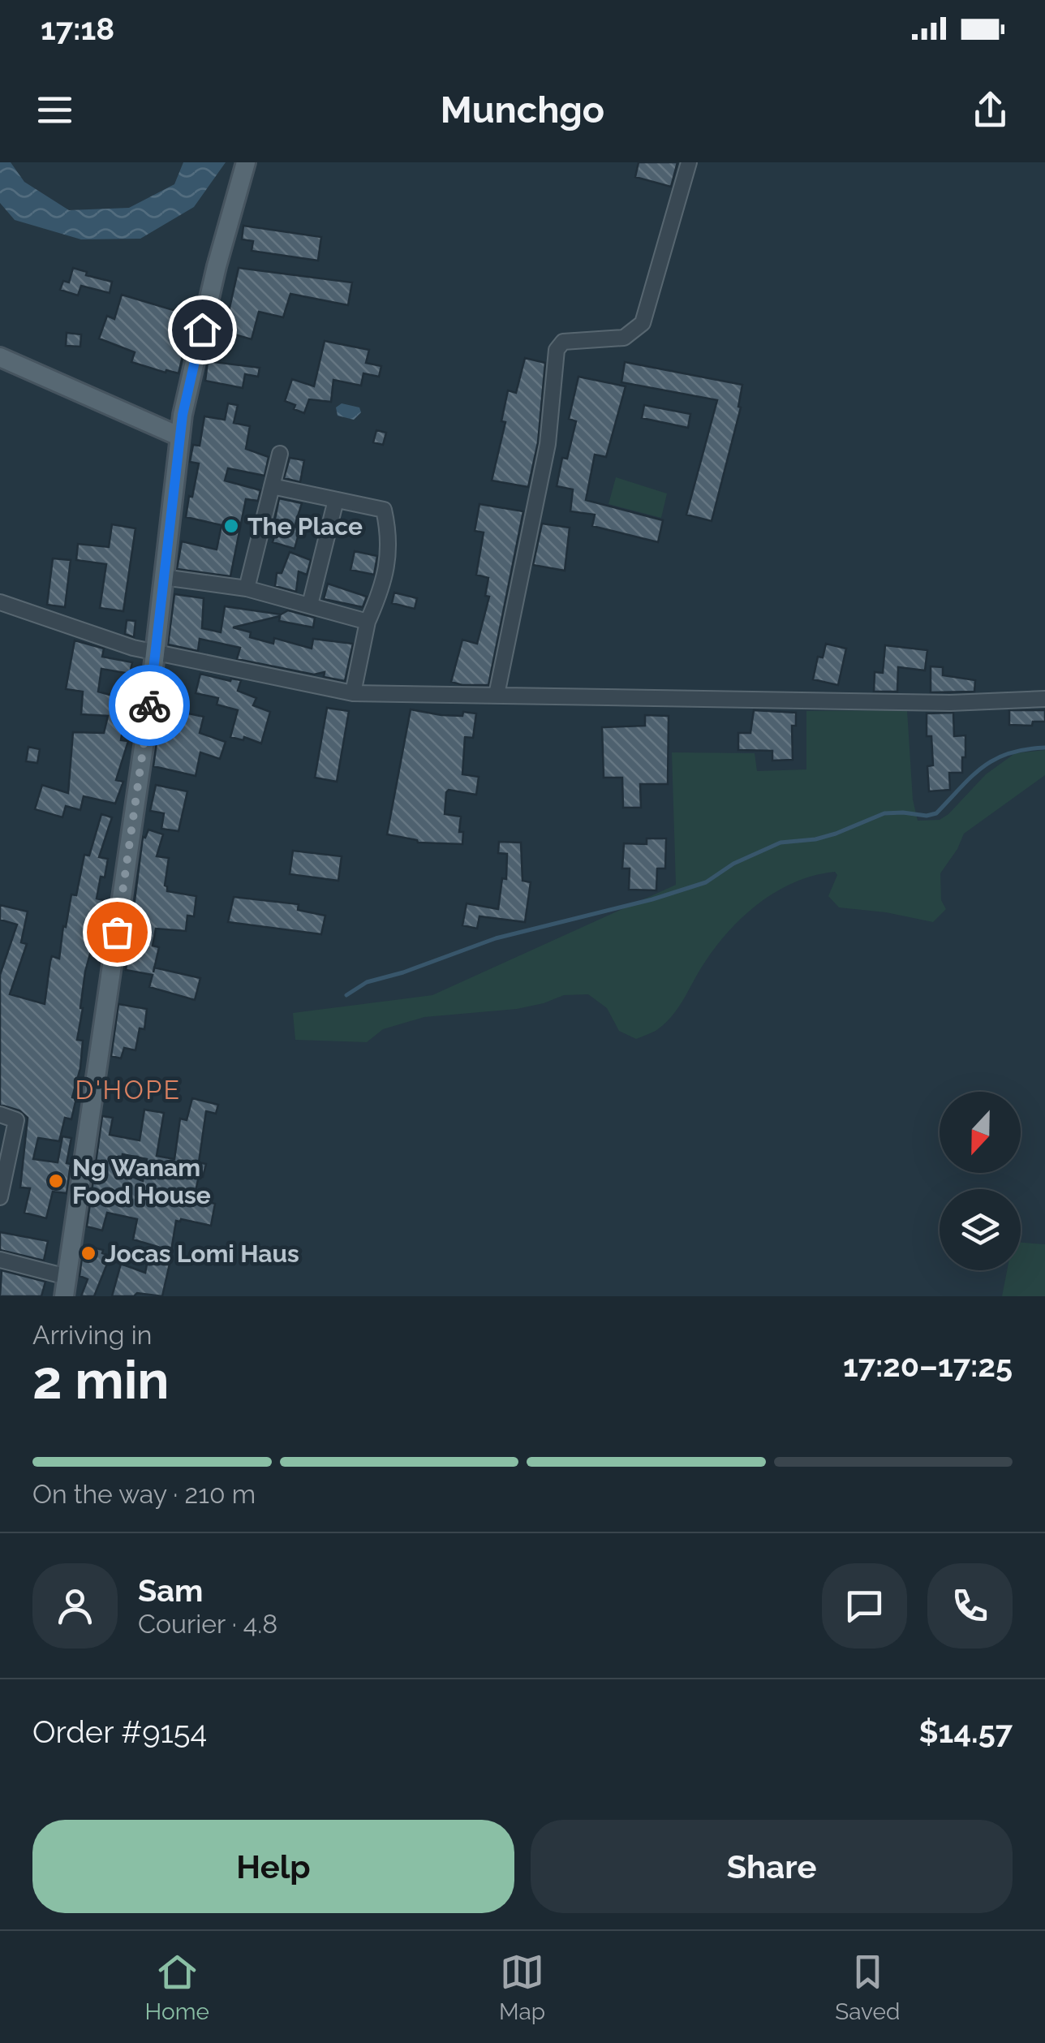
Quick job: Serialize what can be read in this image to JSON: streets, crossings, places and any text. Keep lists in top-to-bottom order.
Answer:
{
  "districts": ["D'HOPE"],
  "places": ["The Place", "Ng Wanam Food House", "Jocas Lomi Haus"],
  "north": "bottom",
  "page": {
    "status": "17:18",
    "header": "Munchgo",
    "heading": ["2 min", "Arriving in", "17:20–17:25"],
    "panel": [
      "Sam",
      "Courier · 4.8",
      "Order #9154",
      "$14.57"
    ],
    "bar": "On the way · 210 m",
    "buttons": ["Help", "Share"],
    "tabs": ["Home", "Map", "Saved"]
  }
}
